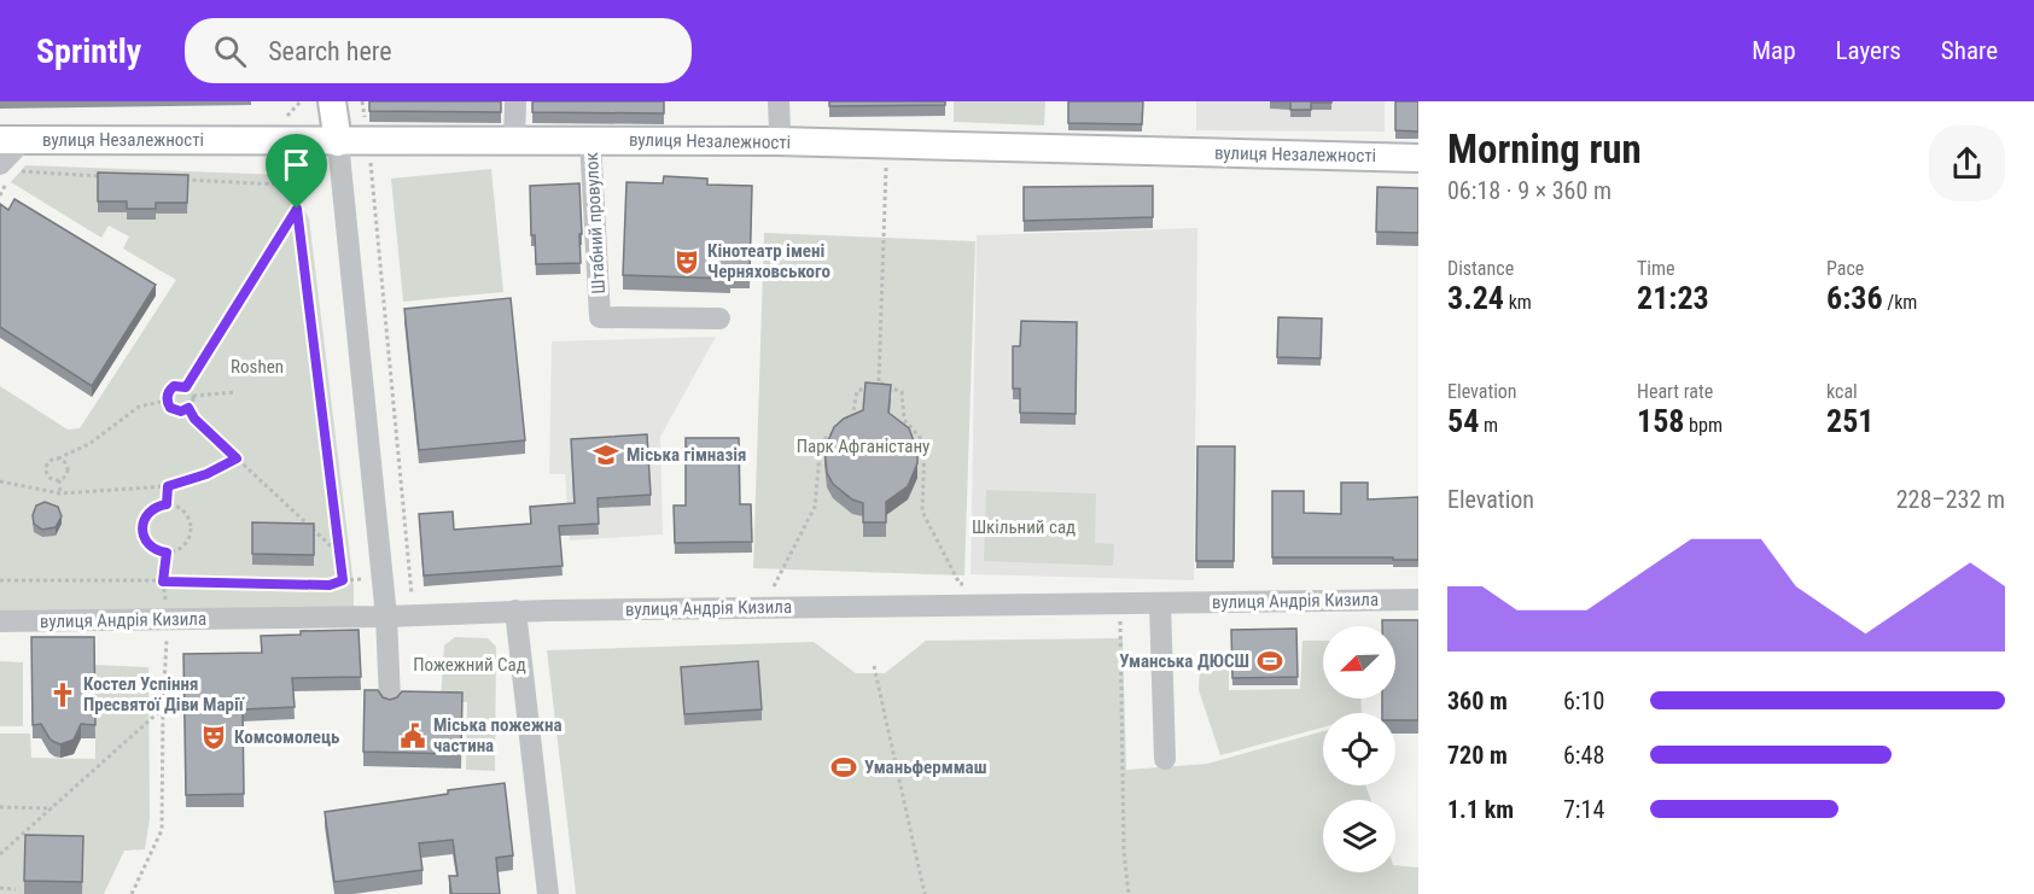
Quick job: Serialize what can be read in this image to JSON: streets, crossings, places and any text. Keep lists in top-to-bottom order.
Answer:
{
  "streets": {
    "main road": ["вулиця Незалежності"],
    "street": ["Штабний провулок", "вулиця Андрія Кизила"]
  },
  "crossings": [
    ["вулиця Незалежності", "Штабний провулок"]
  ],
  "parks": [
    "Roshen",
    "Парк Афганістану",
    "Шкільний сад",
    "Пожежний Сад"
  ],
  "places": {
    "theatre": ["Кінотеатр імені Черняховського", "Комсомолець"],
    "school or university": ["Міська гімназія"],
    "sports": ["Уманська ДЮСШ", "Уманьферммаш"],
    "church": ["Костел Успіння Пресвятої Діви Марії"],
    "public building": ["Міська пожежна частина"]
  },
  "north": "bottom left",
  "page": {
    "header": "Sprintly",
    "search": "Search here",
    "nav": ["Map", "Layers", "Share"],
    "heading": ["Morning run", "06:18 · 9 × 360 m"],
    "stats": [
      ["Distance", "3.24 km"],
      ["Time", "21:23"],
      ["Pace", "6:36 /km"],
      ["Elevation", "54 m"],
      ["Heart rate", "158 bpm"],
      ["kcal", "251"]
    ],
    "chart": ["Elevation", "228–232 m"],
    "list": [
      {
        "name": "360 m",
        "note": "6:10"
      },
      {
        "name": "720 m",
        "note": "6:48"
      },
      {
        "name": "1.1 km",
        "note": "7:14"
      }
    ]
  }
}
